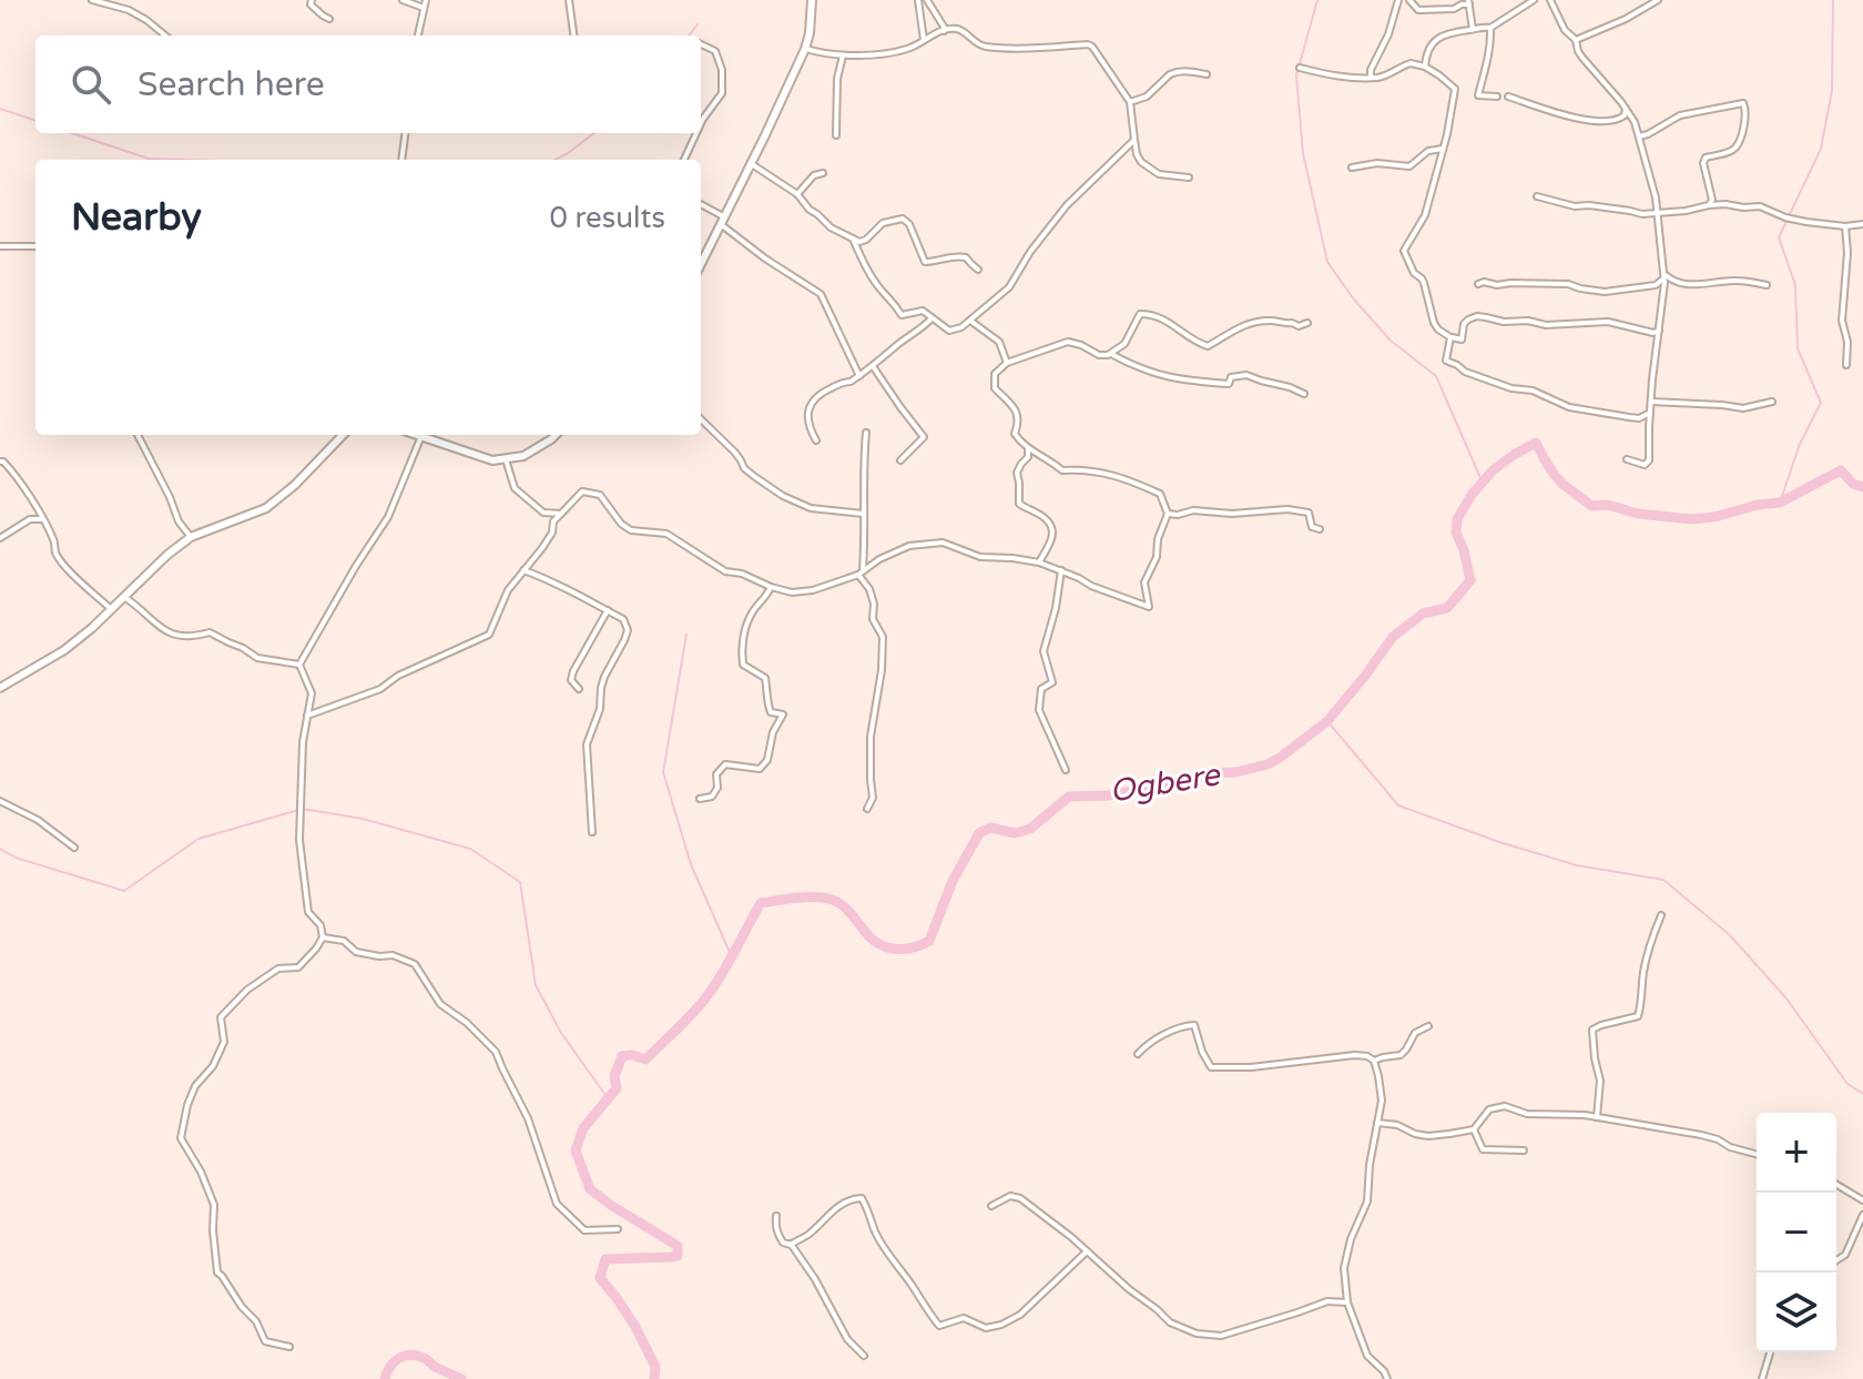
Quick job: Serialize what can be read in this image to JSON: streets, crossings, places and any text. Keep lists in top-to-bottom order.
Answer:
{
  "water": ["Ogbere"],
  "page": {
    "search": "Search here",
    "heading": ["Nearby", "0 results"],
    "map_buttons": ["+", "−"]
  }
}
